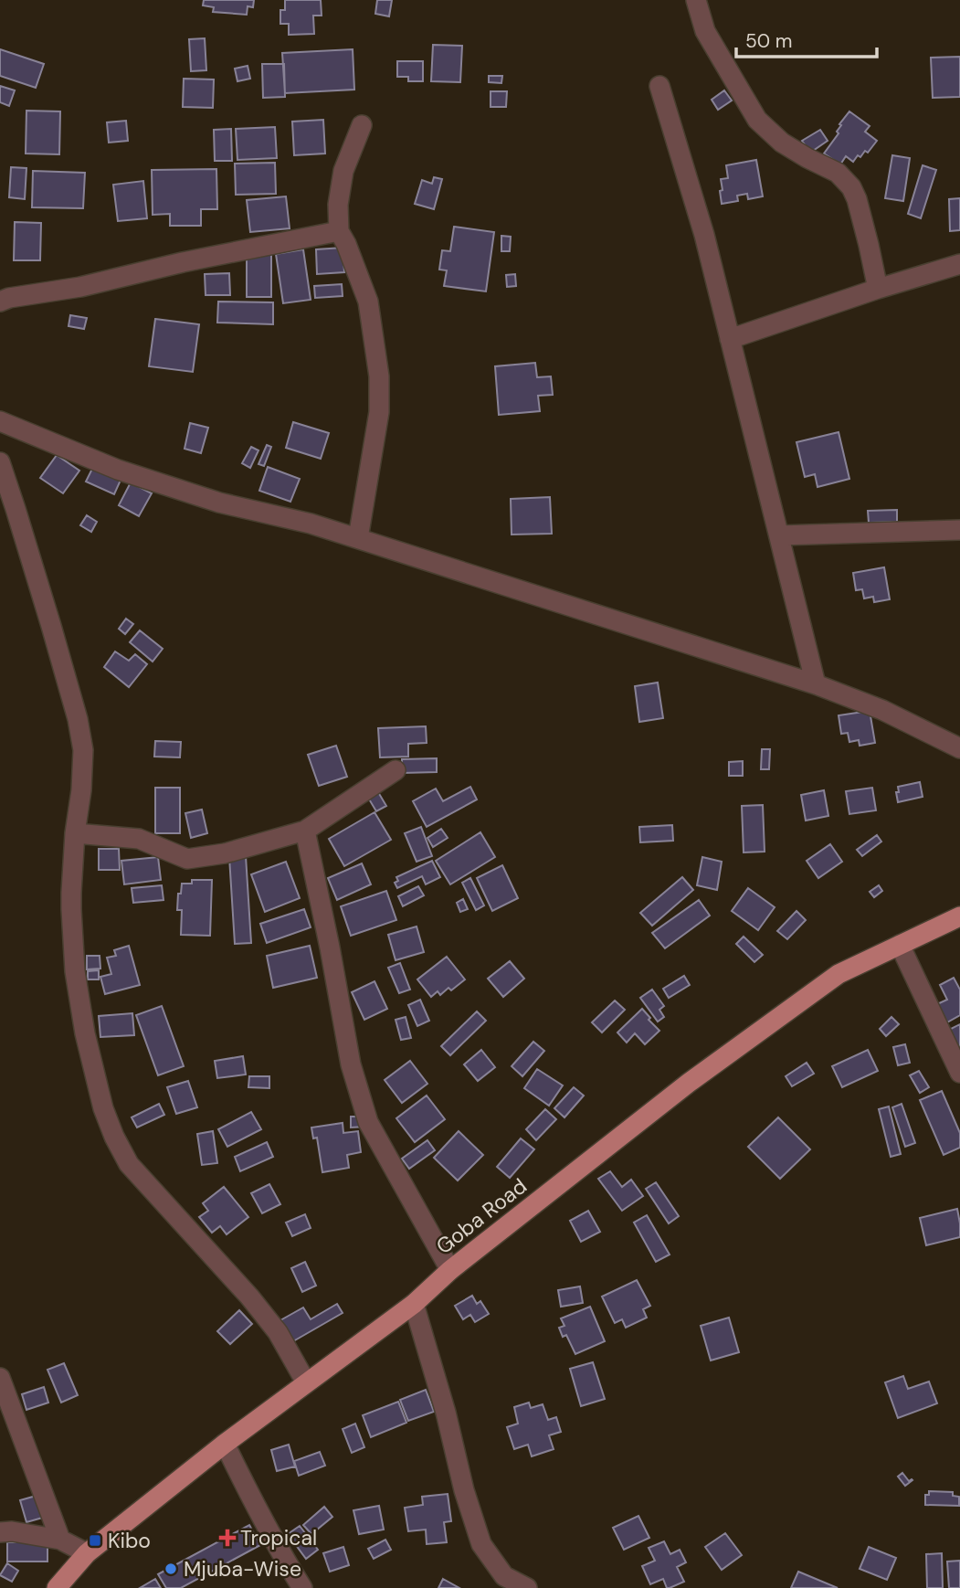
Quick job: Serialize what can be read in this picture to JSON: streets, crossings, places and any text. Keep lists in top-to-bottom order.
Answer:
{
  "streets": {
    "main road": ["Goba Road"]
  },
  "places": {
    "health": ["Tropical"],
    "transit": ["Kibo"],
    "other": ["Mjuba-Wise"]
  },
  "scale_bar": "50 m"
}
